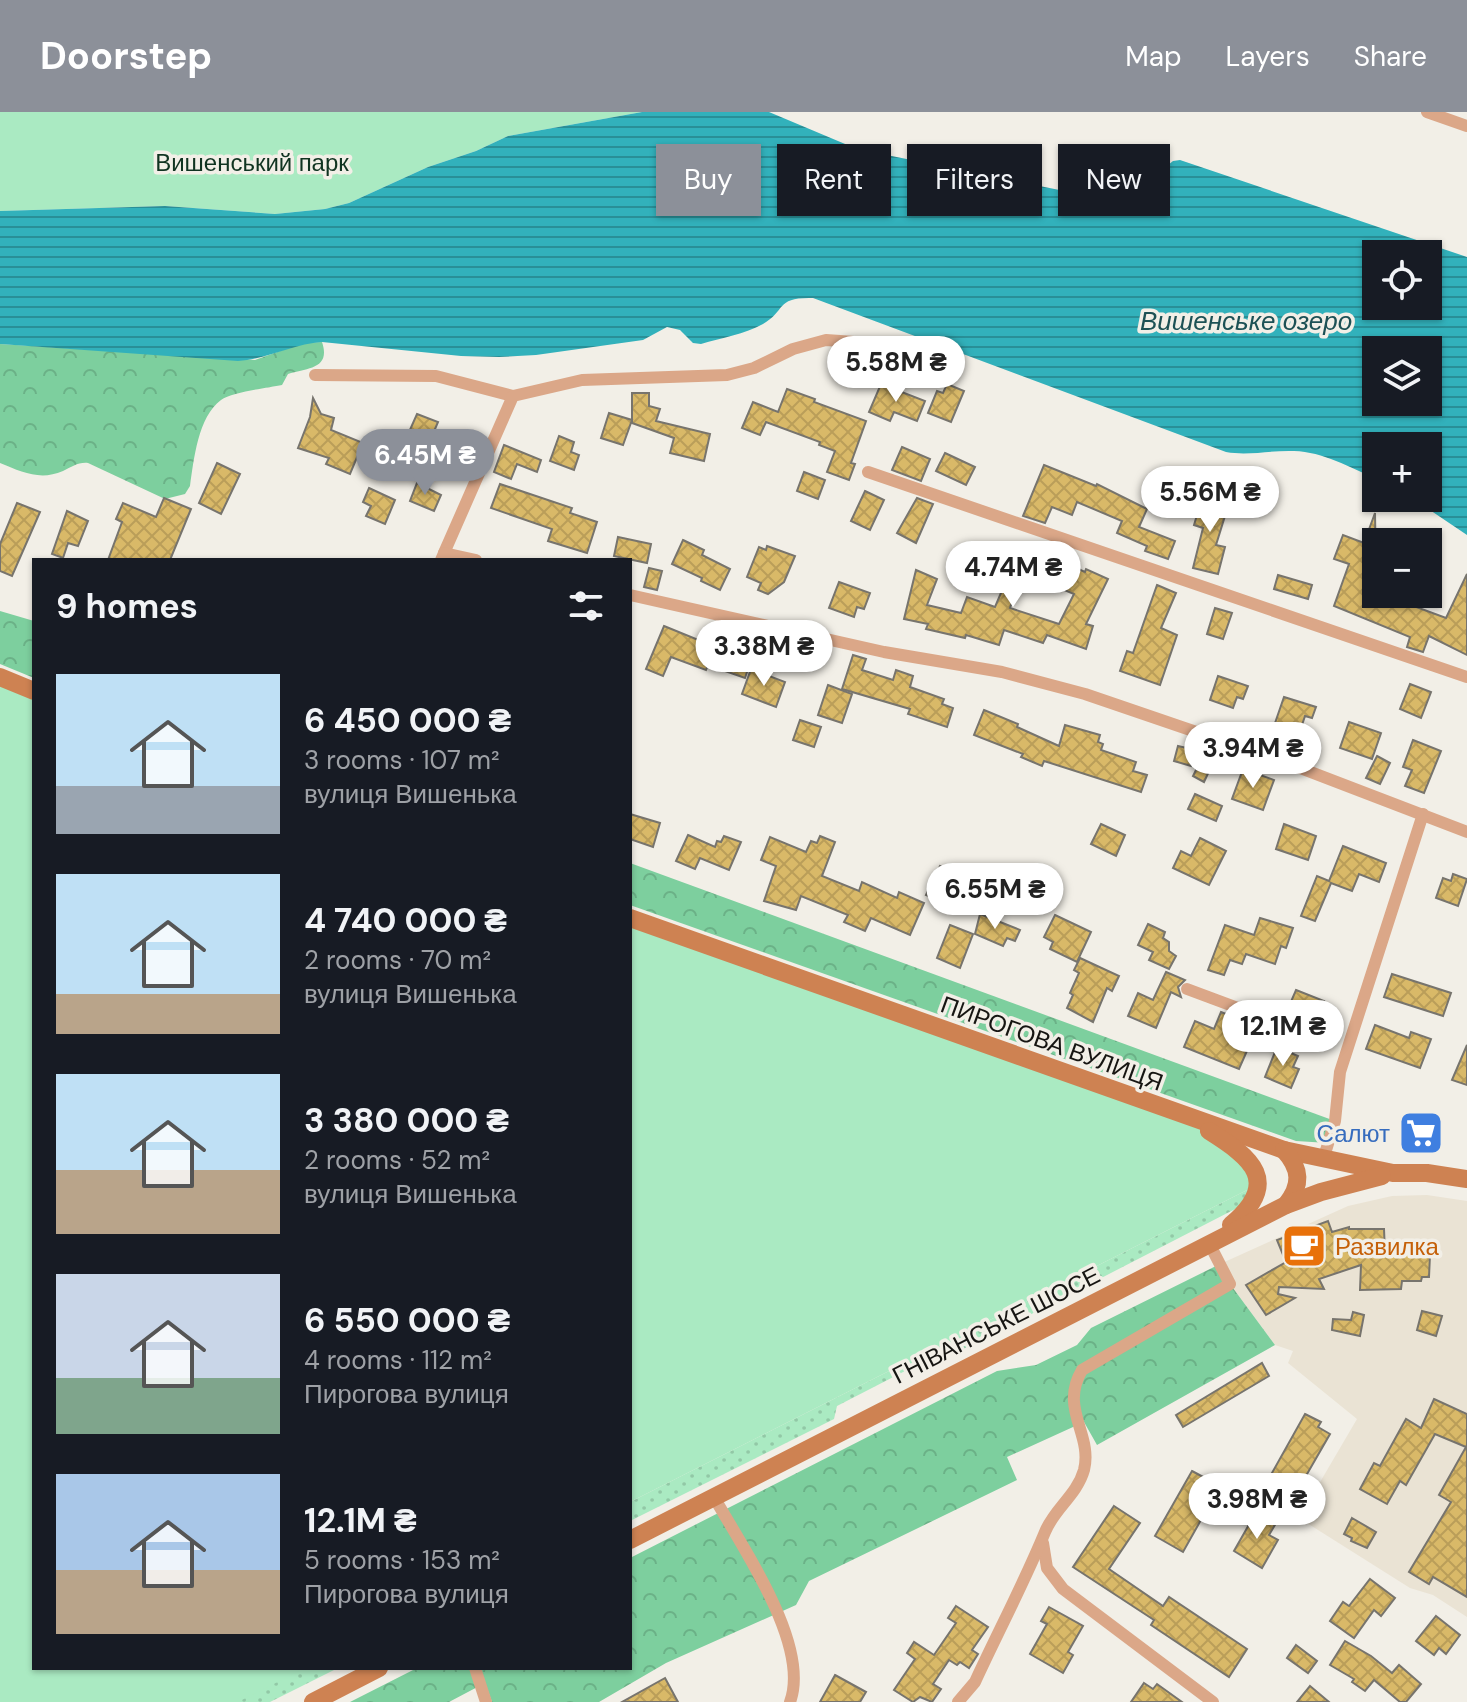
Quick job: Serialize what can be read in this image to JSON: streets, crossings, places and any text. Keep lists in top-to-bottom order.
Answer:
{
  "streets": {
    "main road": ["ПИРОГОВА ВУЛИЦЯ", "ГНІВАНСЬКЕ ШОСЕ"]
  },
  "crossings": [
    ["ПИРОГОВА ВУЛИЦЯ", "ГНІВАНСЬКЕ ШОСЕ"]
  ],
  "water": ["Вишенське озеро"],
  "parks": ["Вишенський парк"],
  "places": {
    "supermarket": ["Салют"],
    "cafe": ["Развилка"]
  },
  "page": {
    "header": "Doorstep",
    "nav": ["Map", "Layers", "Share"],
    "chip": [
      "Buy",
      "Rent",
      "Filters",
      "New"
    ],
    "map_buttons": ["+", "−"],
    "price": [
      "5.58M ₴",
      "6.45M ₴",
      "5.56M ₴",
      "4.74M ₴",
      "3.38M ₴",
      "3.94M ₴",
      "6.55M ₴",
      "12.1M ₴",
      "3.98M ₴"
    ],
    "heading": "9 homes",
    "list": [
      {
        "name": "6 450 000 ₴",
        "note": "3 rooms · 107 m² · вулиця Вишенька"
      },
      {
        "name": "4 740 000 ₴",
        "note": "2 rooms · 70 m² · вулиця Вишенька"
      },
      {
        "name": "3 380 000 ₴",
        "note": "2 rooms · 52 m² · вулиця Вишенька"
      },
      {
        "name": "6 550 000 ₴",
        "note": "4 rooms · 112 m² · Пирогова вулиця"
      },
      {
        "name": "12.1M ₴",
        "note": "5 rooms · 153 m² · Пирогова вулиця"
      }
    ]
  }
}
